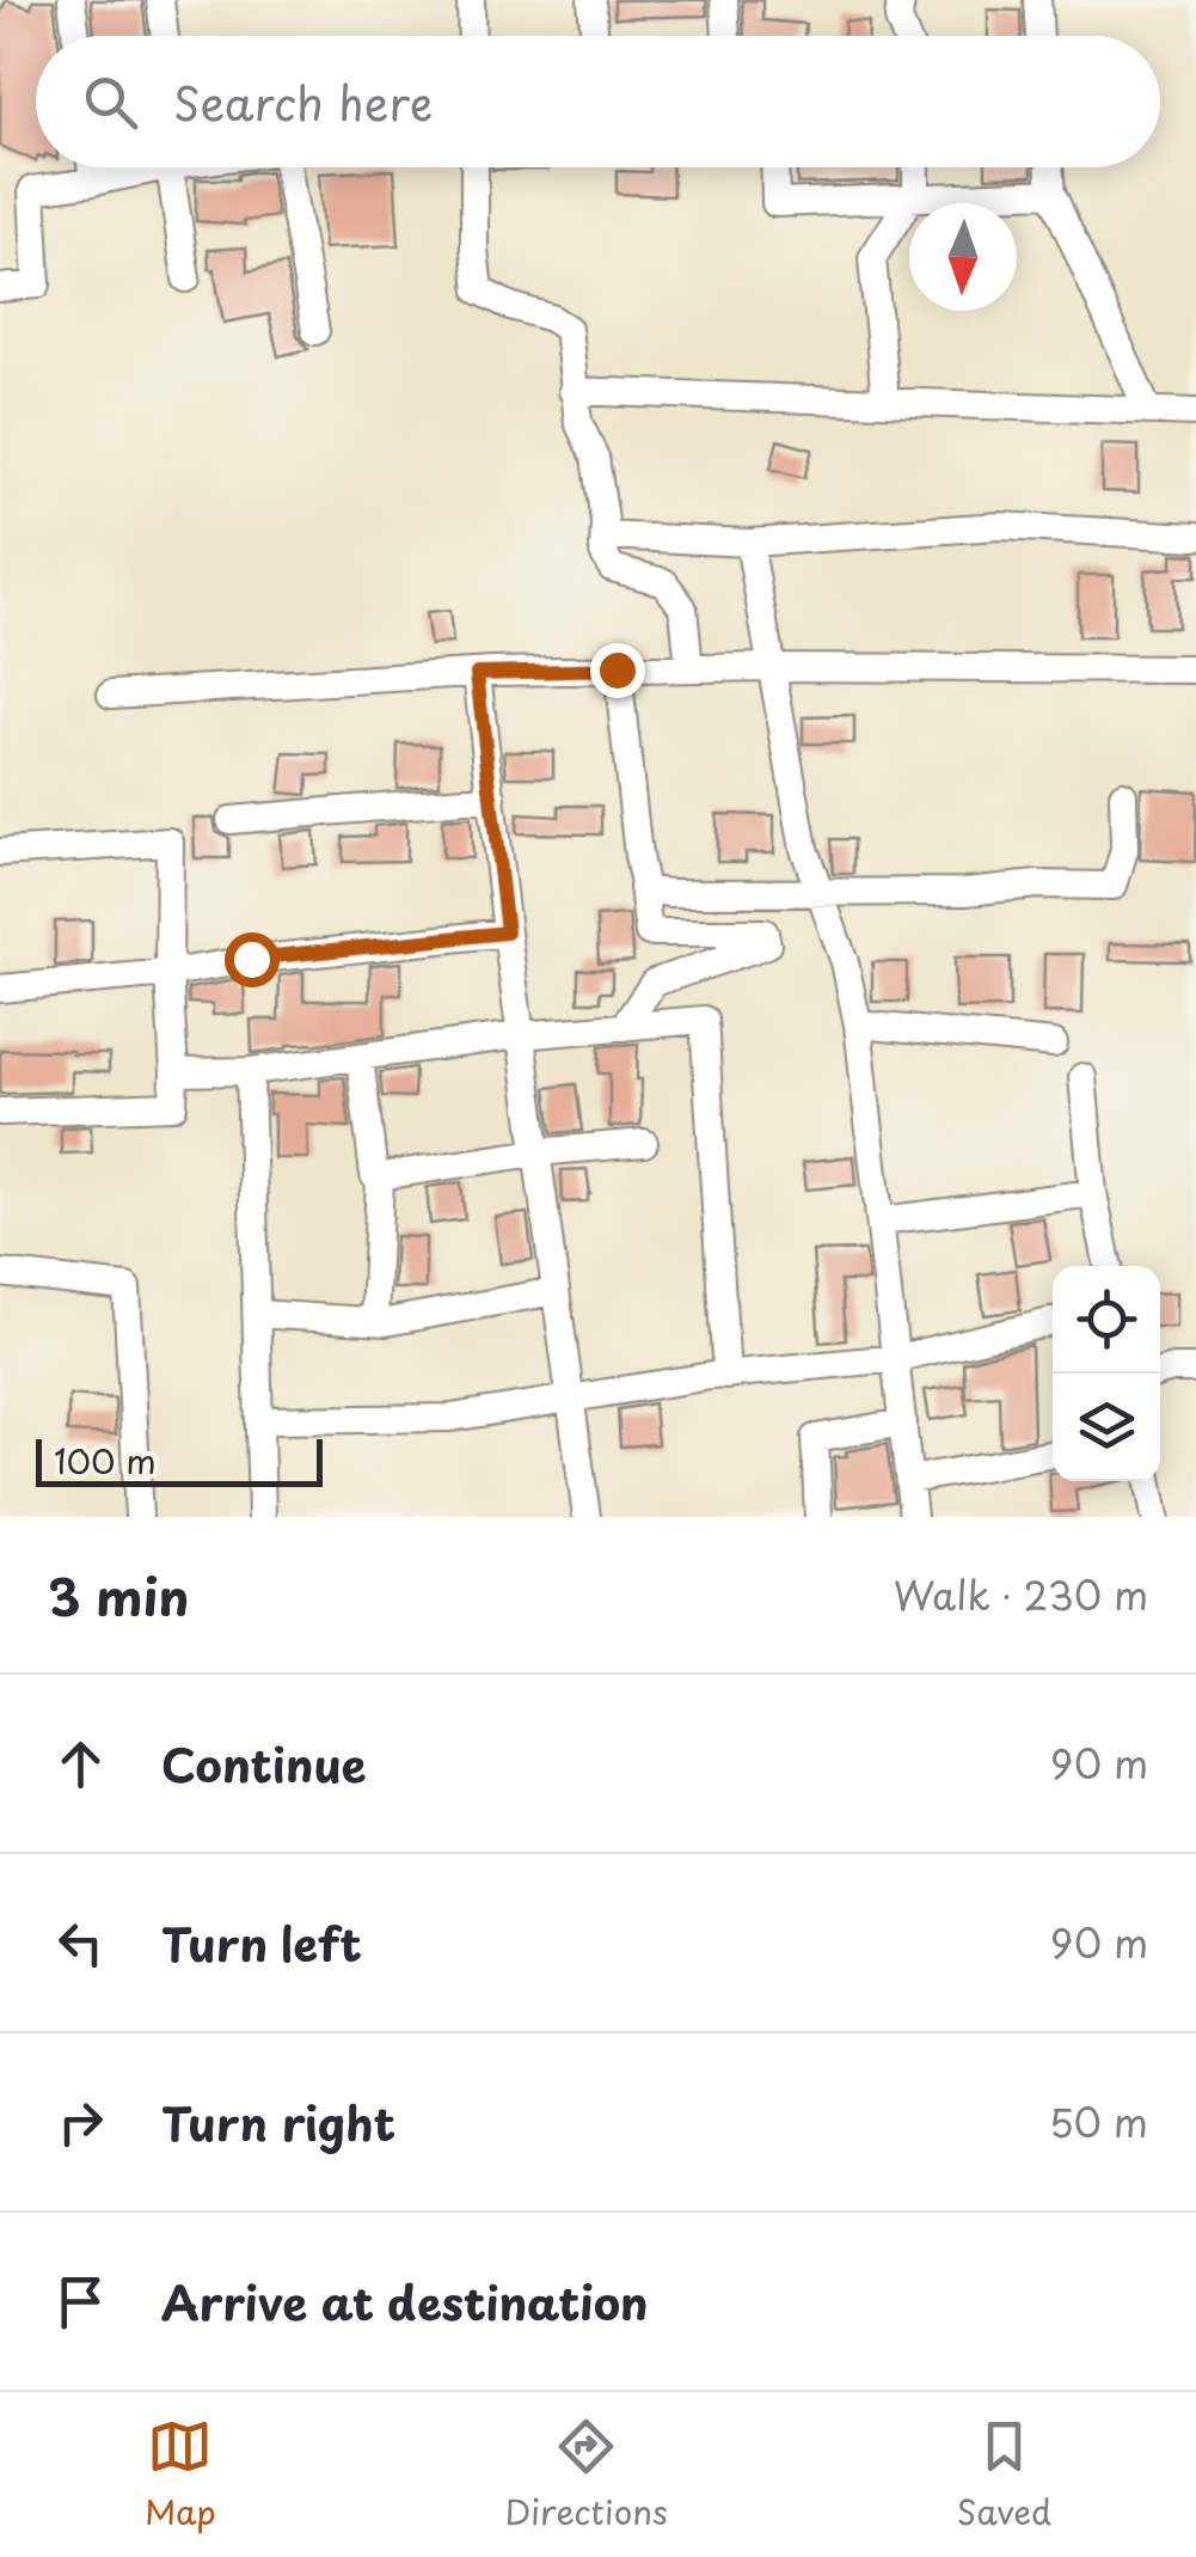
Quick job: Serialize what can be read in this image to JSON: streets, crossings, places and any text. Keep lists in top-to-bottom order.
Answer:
{
  "scale_bar": "100 m",
  "north": "bottom",
  "page": {
    "search": "Search here",
    "scale": "100 m",
    "heading": ["3 min", "Walk · 230 m"],
    "list": [
      ["Continue", "90 m"],
      ["Turn left", "90 m"],
      ["Turn right", "50 m"],
      "Arrive at destination"
    ],
    "nav": ["Map", "Directions", "Saved"]
  }
}
